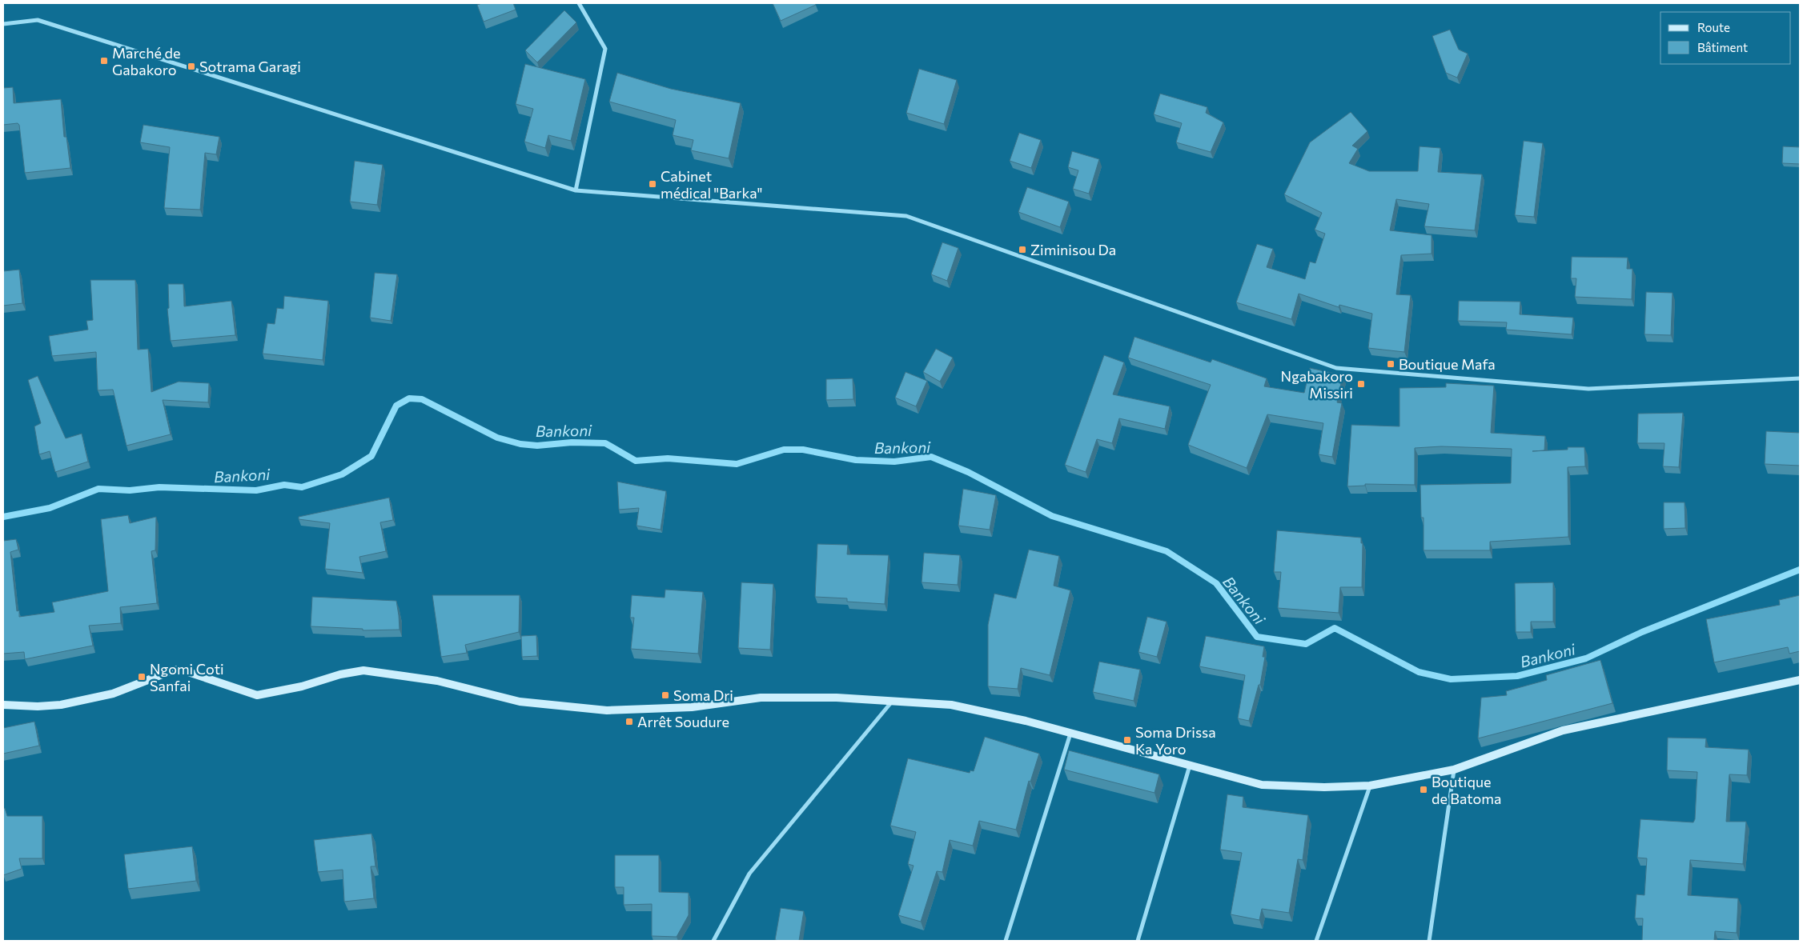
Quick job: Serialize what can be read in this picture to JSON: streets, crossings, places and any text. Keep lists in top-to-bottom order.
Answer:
{
  "water": ["Bankoni"],
  "places": {
    "transit": [
      "Marché de Gabakoro",
      "Sotrama Garagi",
      "Cabinet médical \"Barka\"",
      "Ziminisou Da",
      "Boutique Mafa",
      "Ngabakoro Missiri",
      "Ngomi Coti Sanfai",
      "Soma Dri",
      "Arrêt Soudure",
      "Soma Drissa Ka Yoro",
      "Boutique de Batoma"
    ]
  },
  "legend": ["Route", "Bâtiment"]
}
